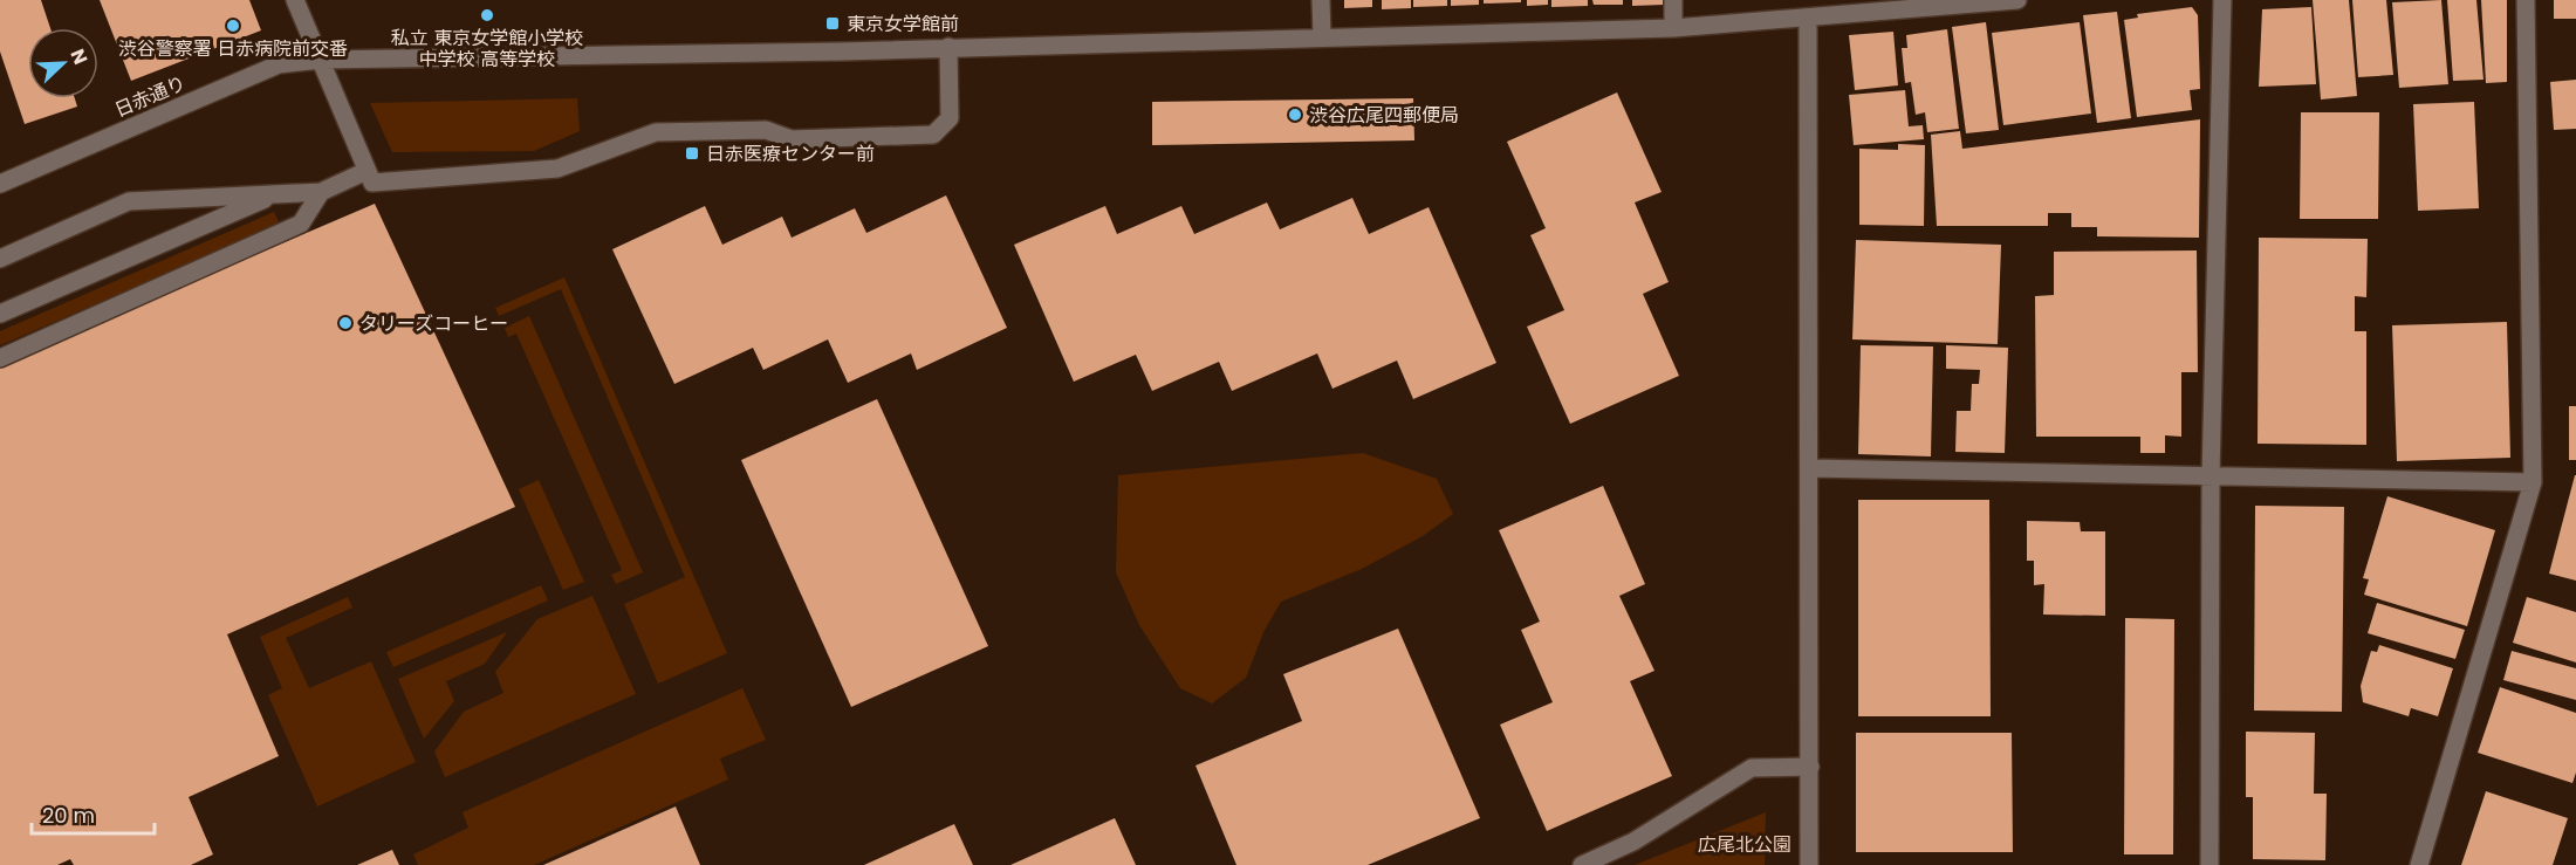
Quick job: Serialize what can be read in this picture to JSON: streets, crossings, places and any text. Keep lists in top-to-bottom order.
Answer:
{
  "streets": {
    "street": ["日赤通り"]
  },
  "parks": ["広尾北公園"],
  "places": {
    "other": [
      "私立 東京女学館小学校 中学校 高等学校",
      "渋谷警察署 日赤病院前交番",
      "渋谷広尾四郵便局",
      "タリーズコーヒー"
    ],
    "transit": ["東京女学館前", "日赤医療センター前"]
  },
  "scale_bar": "20 m",
  "north": "top right"
}
